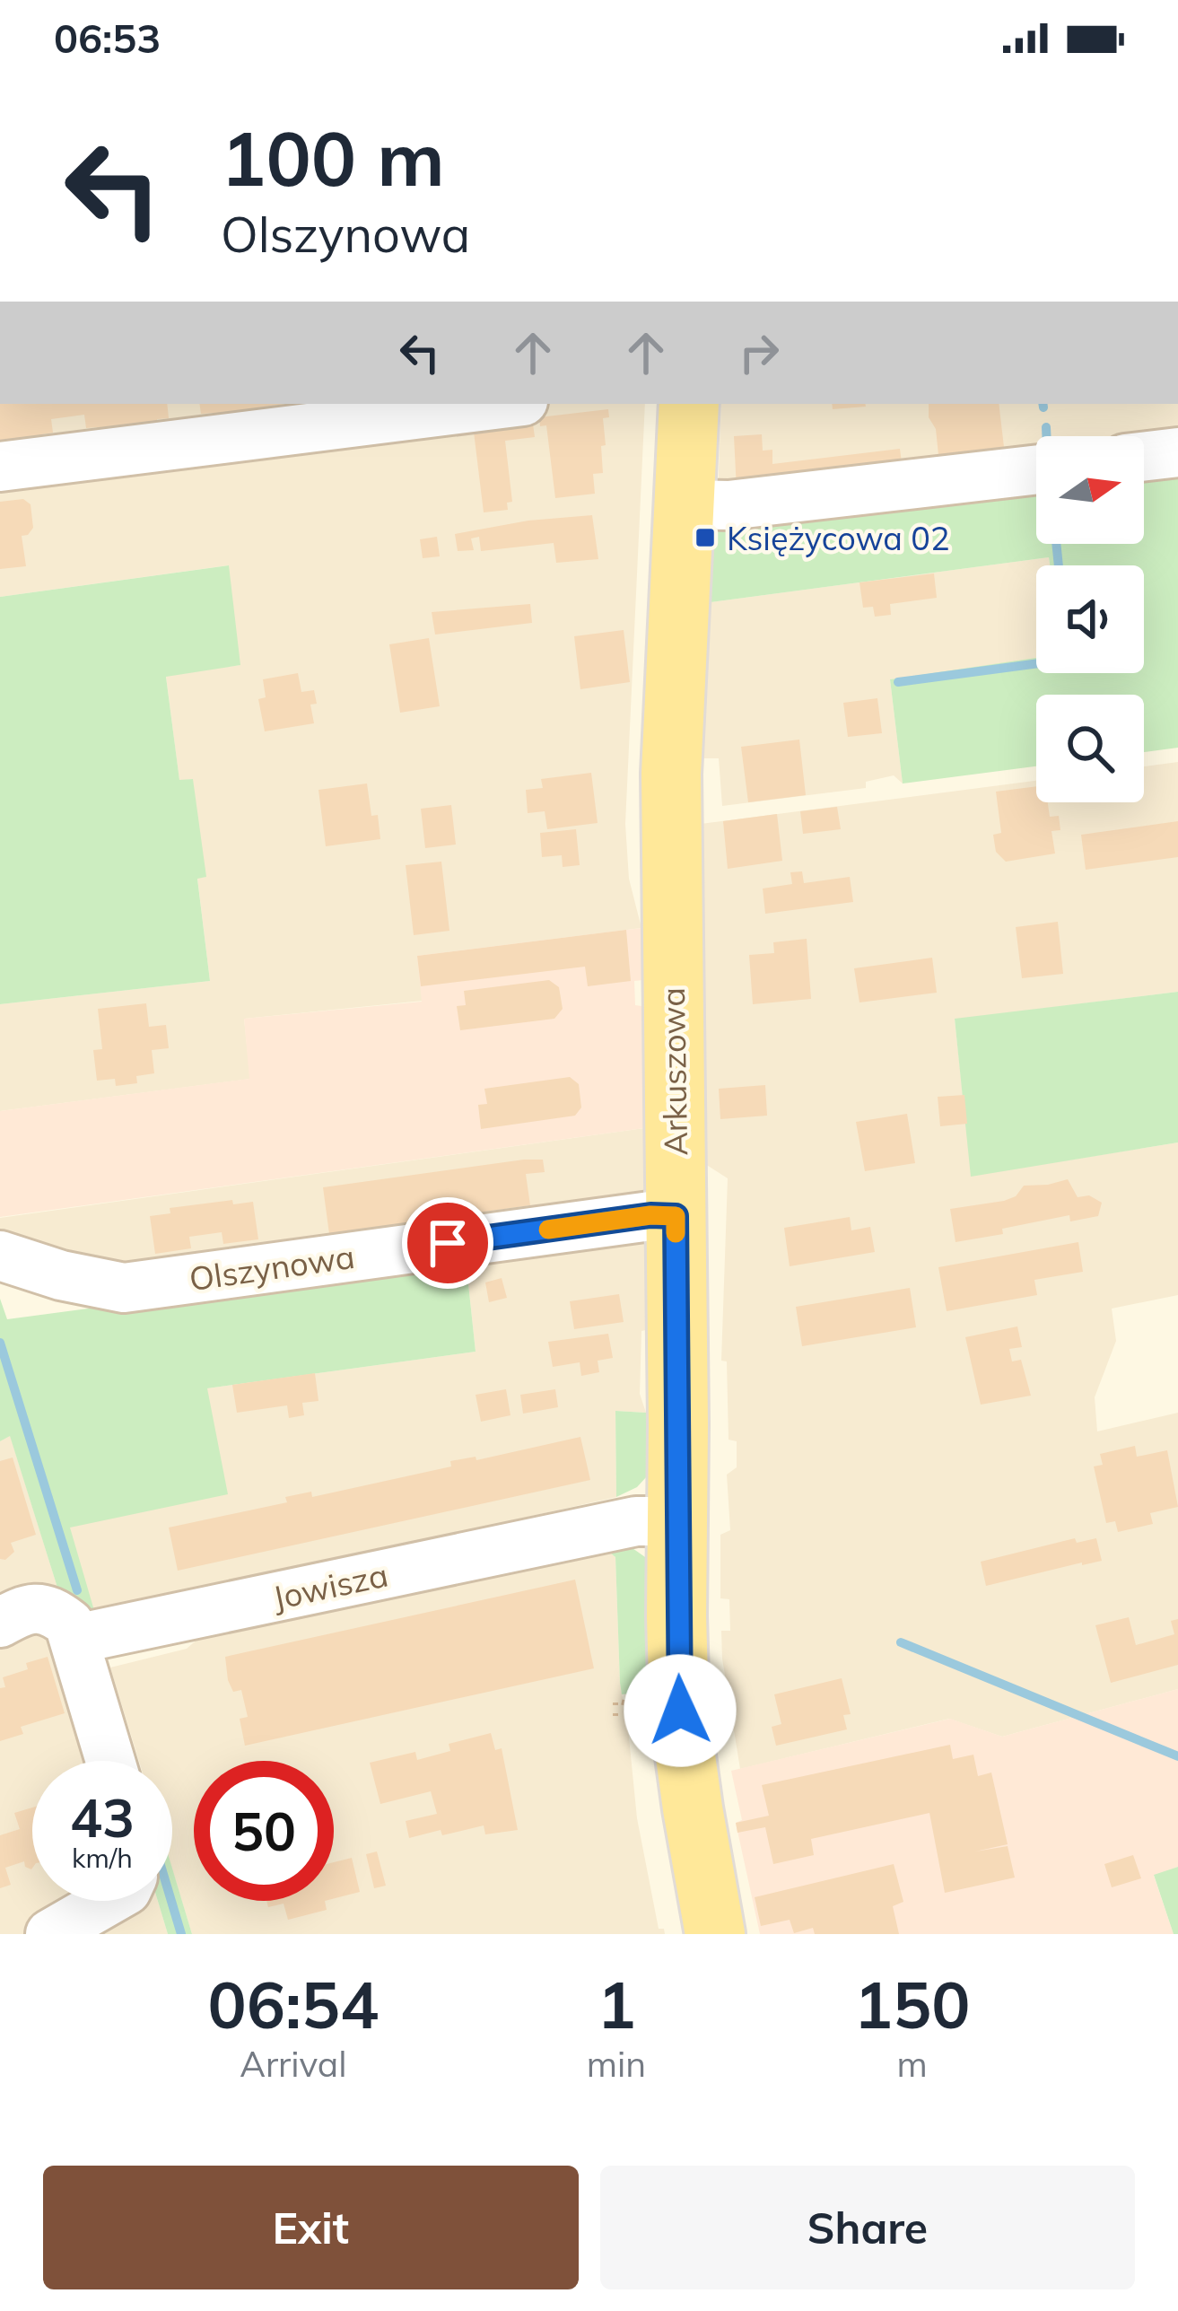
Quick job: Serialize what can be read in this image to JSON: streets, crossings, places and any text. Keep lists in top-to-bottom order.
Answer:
{
  "streets": {
    "main road": ["Arkuszowa"],
    "street": ["Olszynowa", "Jowisza"]
  },
  "crossings": [
    ["Arkuszowa", "Olszynowa"],
    ["Arkuszowa", "Jowisza"]
  ],
  "places": {
    "transit": ["Księżycowa 02"]
  },
  "north": "right",
  "page": {
    "status": "06:53",
    "turn": ["100 m", "Olszynowa"],
    "speed": "43 km/h",
    "limit": "50",
    "eta": [
      "06:54",
      "Arrival",
      "1",
      "min",
      "150",
      "m"
    ],
    "buttons": ["Exit", "Share"]
  }
}
